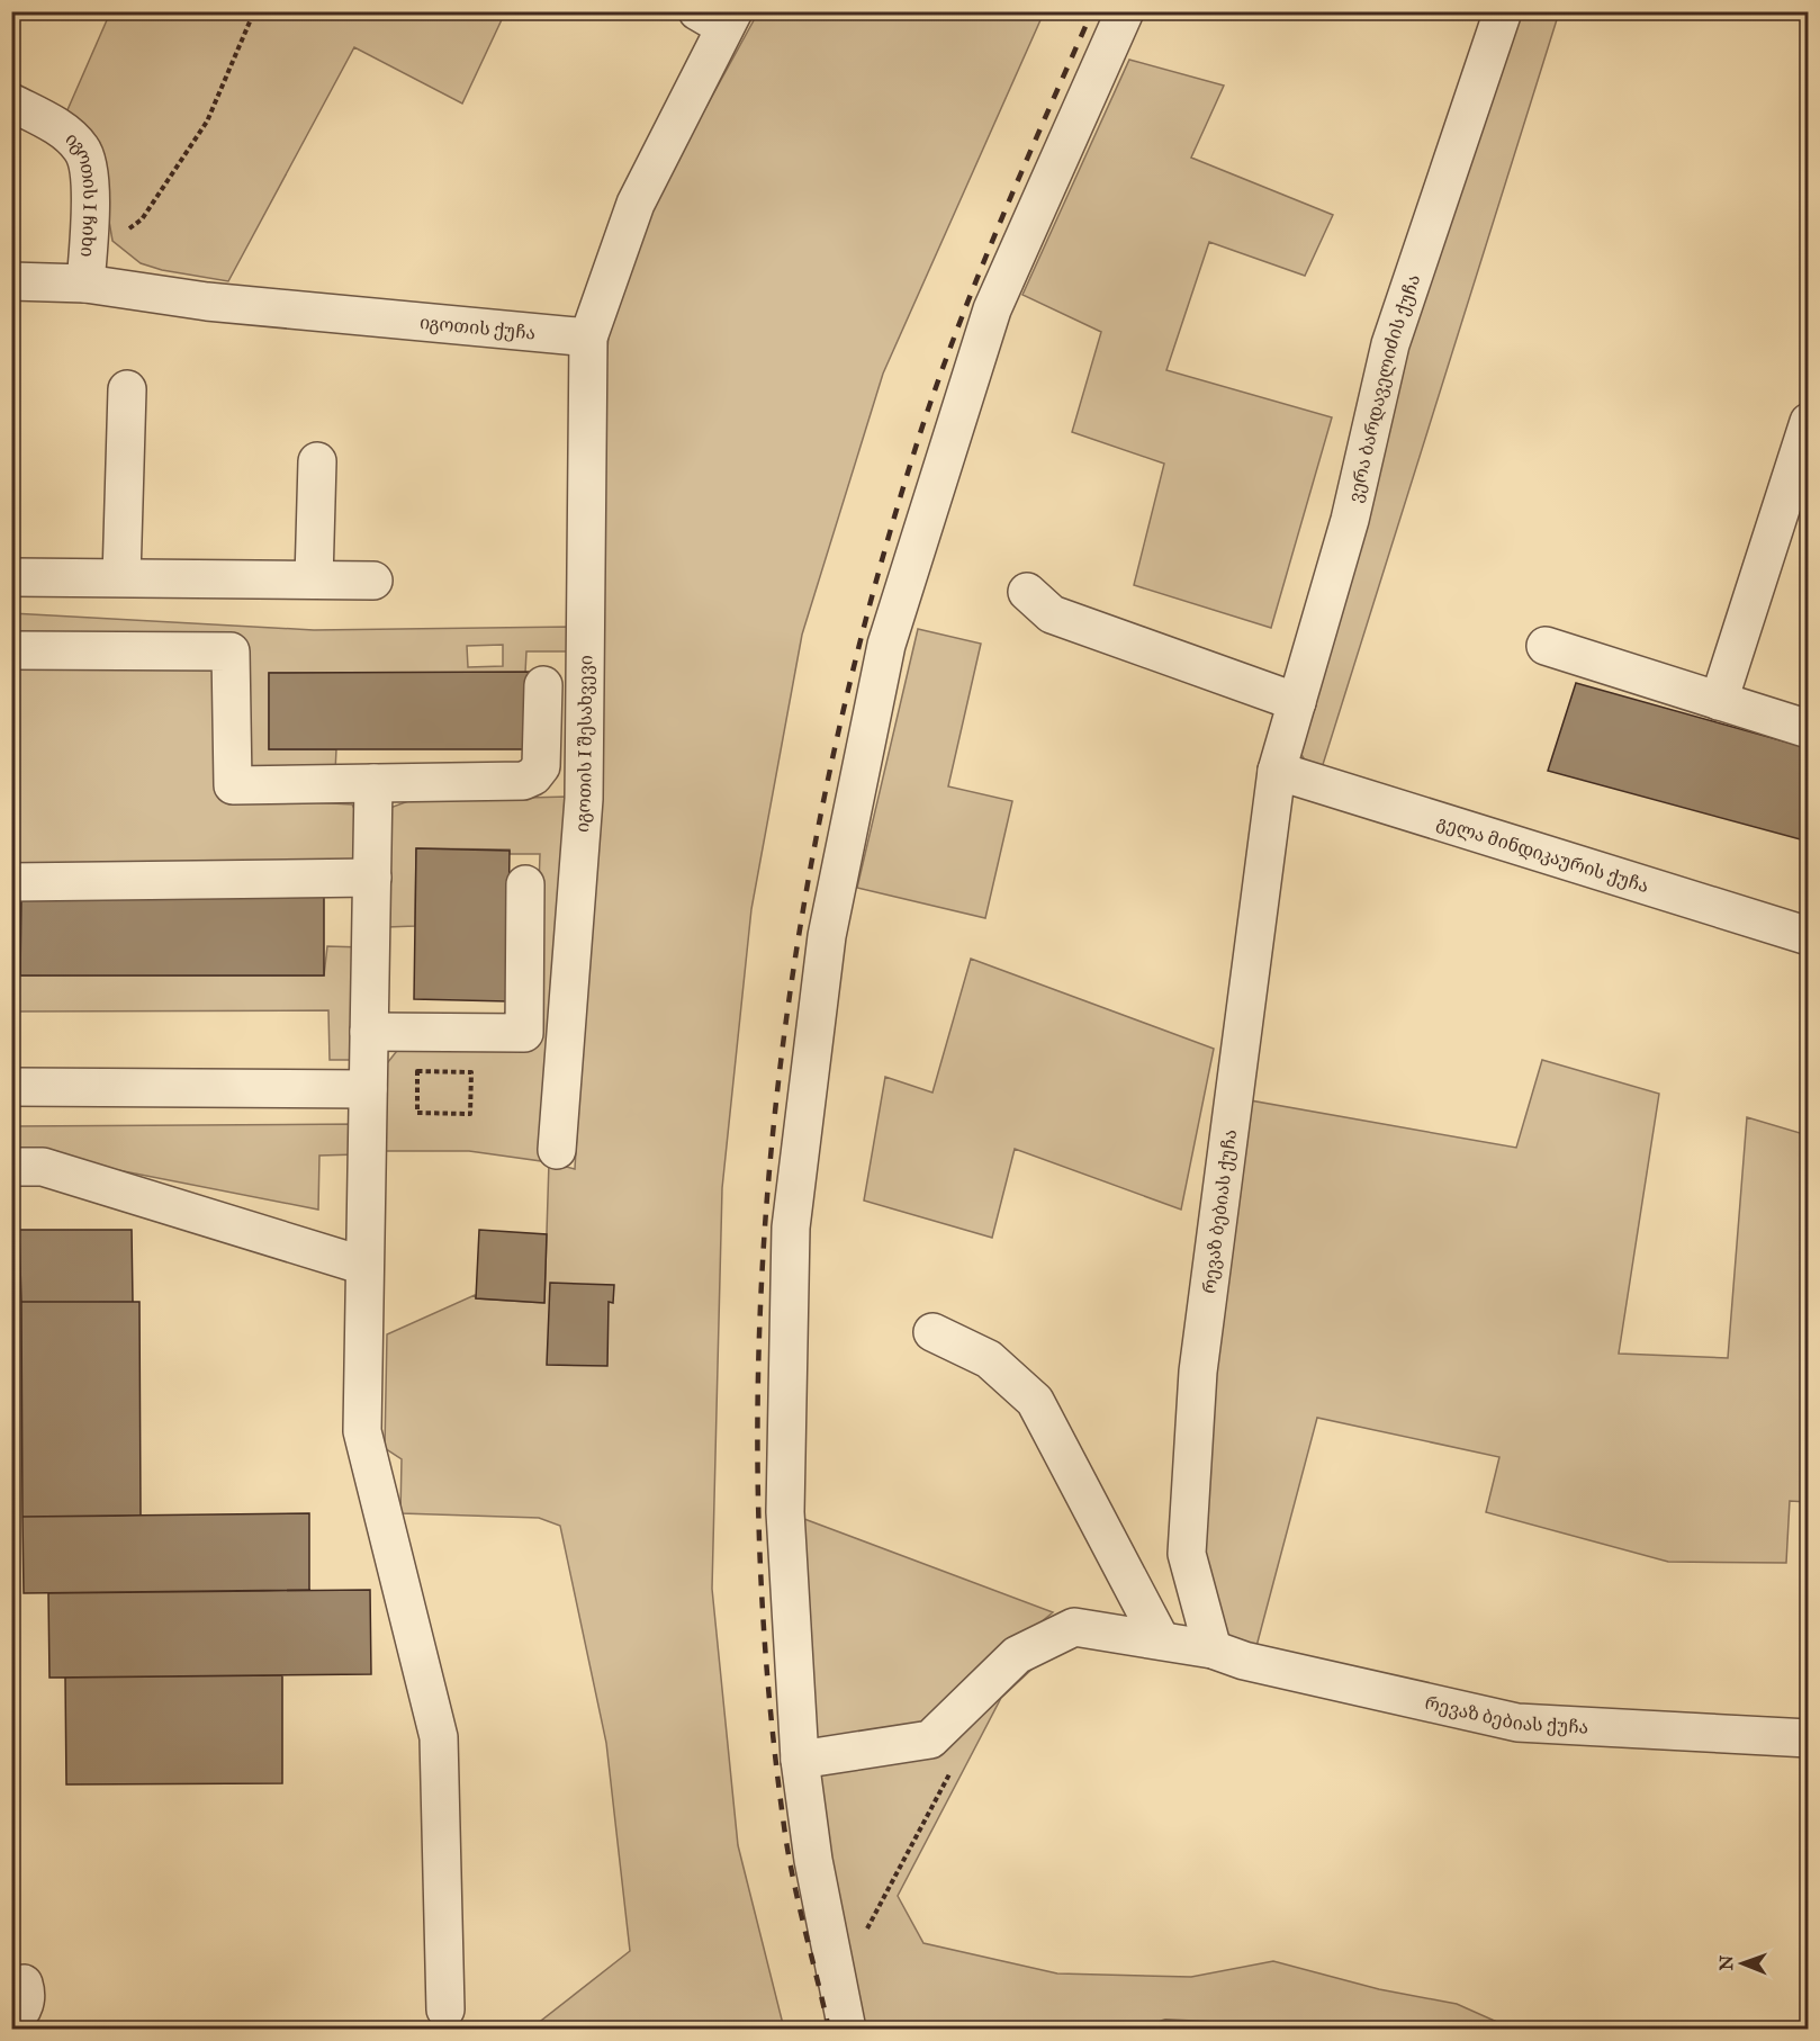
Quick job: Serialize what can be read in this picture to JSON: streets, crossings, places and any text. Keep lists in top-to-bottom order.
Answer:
{
  "streets": {
    "street": [
      "იგოთის I ჩიხი",
      "იგოთის ქუჩა",
      "ვერა ბარდაველიძის ქუჩა",
      "იგოთის I შესახვევი",
      "გელა მინდიკაურის ქუჩა",
      "რევაზ ბებიას ქუჩა"
    ]
  },
  "crossings": [
    ["იგოთის I ჩიხი", "იგოთის ქუჩა"],
    ["იგოთის ქუჩა", "იგოთის I შესახვევი"],
    ["ვერა ბარდაველიძის ქუჩა", "გელა მინდიკაურის ქუჩა"],
    ["ვერა ბარდაველიძის ქუჩა", "რევაზ ბებიას ქუჩა"],
    ["გელა მინდიკაურის ქუჩა", "რევაზ ბებიას ქუჩა"]
  ],
  "north": "left"
}
